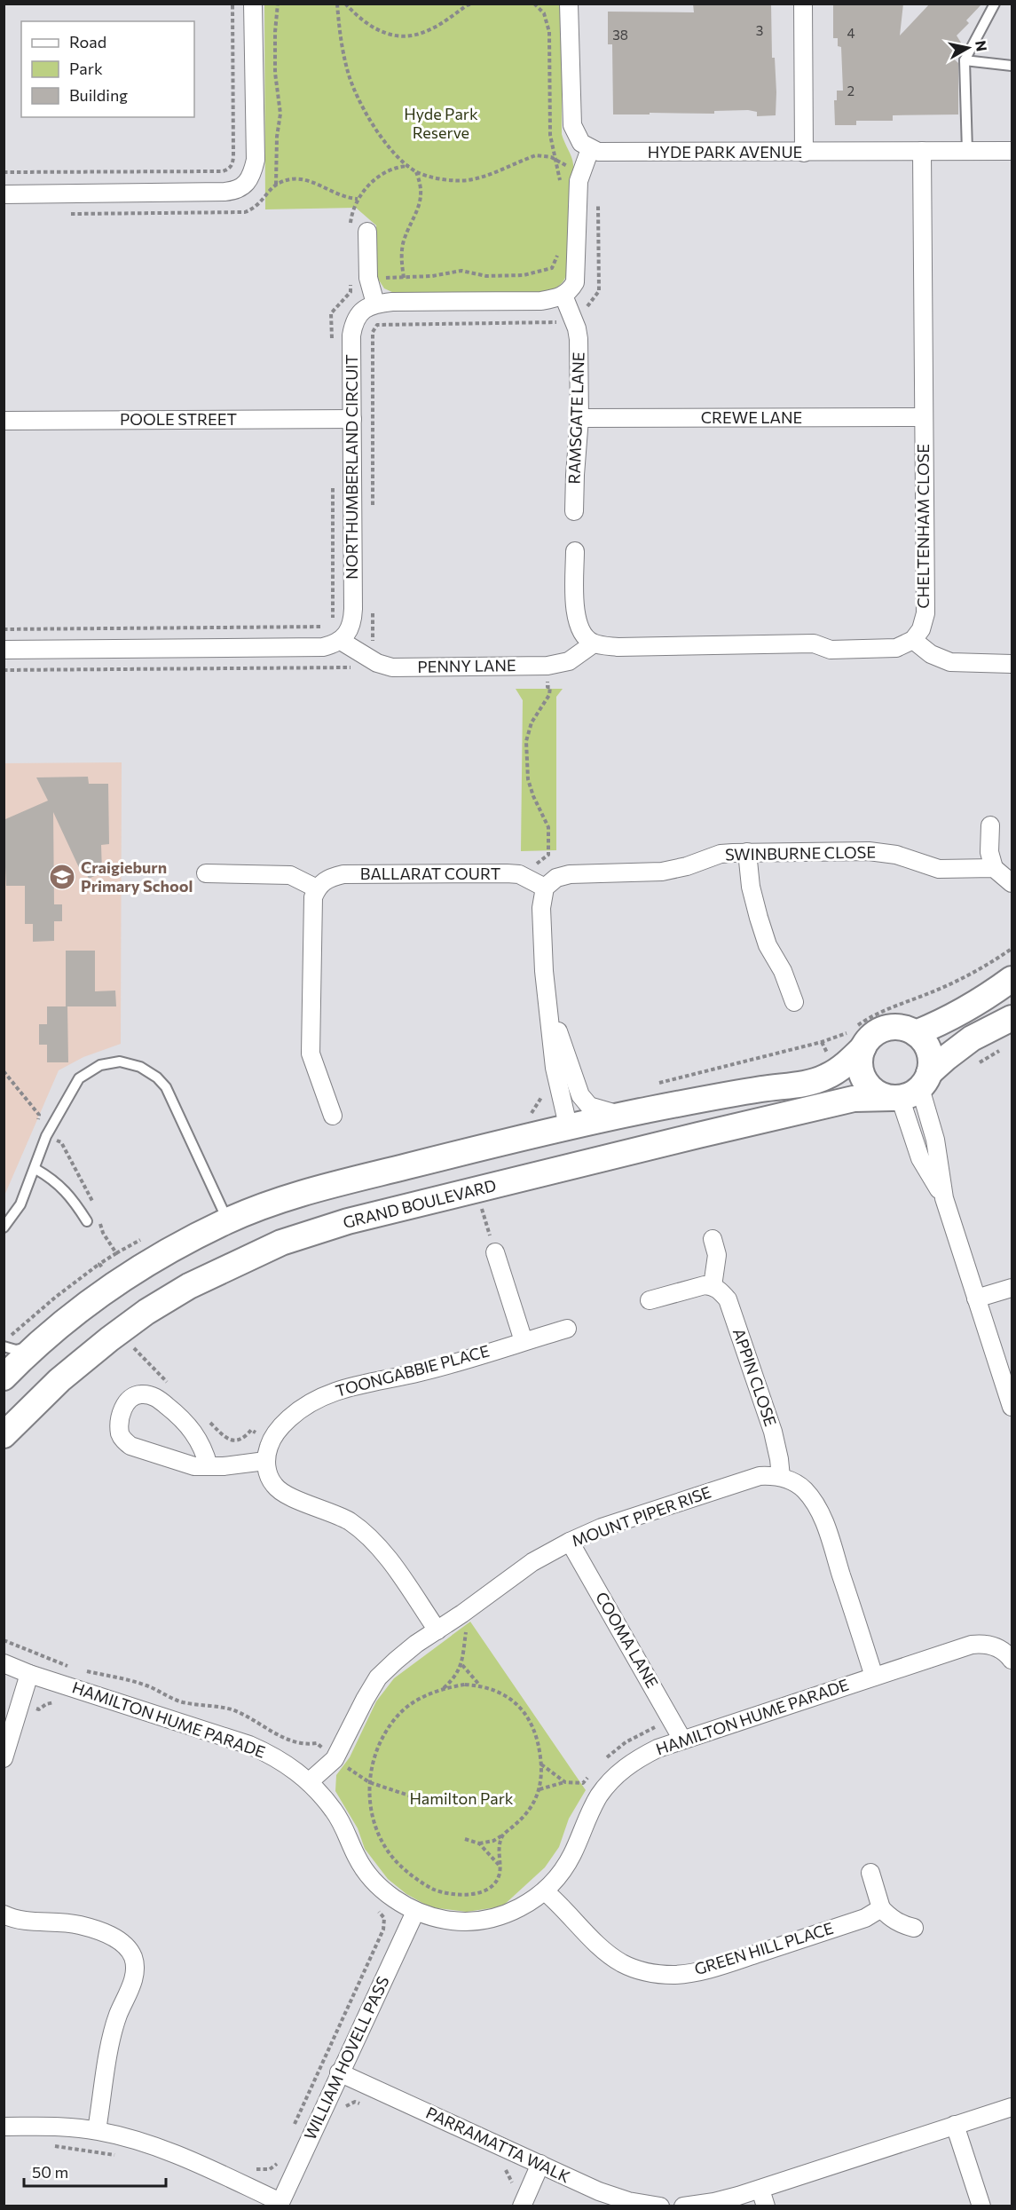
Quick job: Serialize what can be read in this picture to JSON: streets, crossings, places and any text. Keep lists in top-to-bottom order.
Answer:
{
  "streets": {
    "street": [
      "HYDE PARK AVENUE",
      "RAMSGATE LANE",
      "CREWE LANE",
      "POOLE STREET",
      "NORTHUMBERLAND CIRCUIT",
      "CHELTENHAM CLOSE",
      "PENNY LANE",
      "SWINBURNE CLOSE",
      "BALLARAT COURT",
      "GRAND BOULEVARD",
      "TOONGABBIE PLACE",
      "APPIN CLOSE",
      "MOUNT PIPER RISE",
      "COOMA LANE",
      "HAMILTON HUME PARADE",
      "GREEN HILL PLACE",
      "WILLIAM HOVELL PASS",
      "PARRAMATTA WALK"
    ]
  },
  "crossings": [
    ["HYDE PARK AVENUE", "CHELTENHAM CLOSE"],
    ["RAMSGATE LANE", "CREWE LANE"],
    ["CREWE LANE", "CHELTENHAM CLOSE"],
    ["POOLE STREET", "NORTHUMBERLAND CIRCUIT"],
    ["NORTHUMBERLAND CIRCUIT", "PENNY LANE"],
    ["SWINBURNE CLOSE", "BALLARAT COURT"],
    ["APPIN CLOSE", "MOUNT PIPER RISE"],
    ["MOUNT PIPER RISE", "COOMA LANE"],
    ["MOUNT PIPER RISE", "HAMILTON HUME PARADE"],
    ["COOMA LANE", "HAMILTON HUME PARADE"],
    ["HAMILTON HUME PARADE", "GREEN HILL PLACE"],
    ["HAMILTON HUME PARADE", "WILLIAM HOVELL PASS"],
    ["WILLIAM HOVELL PASS", "PARRAMATTA WALK"]
  ],
  "parks": ["Hyde Park Reserve", "Hamilton Park"],
  "places": {
    "school or university": ["Craigieburn Primary School"]
  },
  "house_numbers": [
    "3",
    "4",
    "38",
    "2"
  ],
  "legend": ["Road", "Park", "Building"],
  "scale_bar": "50 m",
  "north": "right"
}
